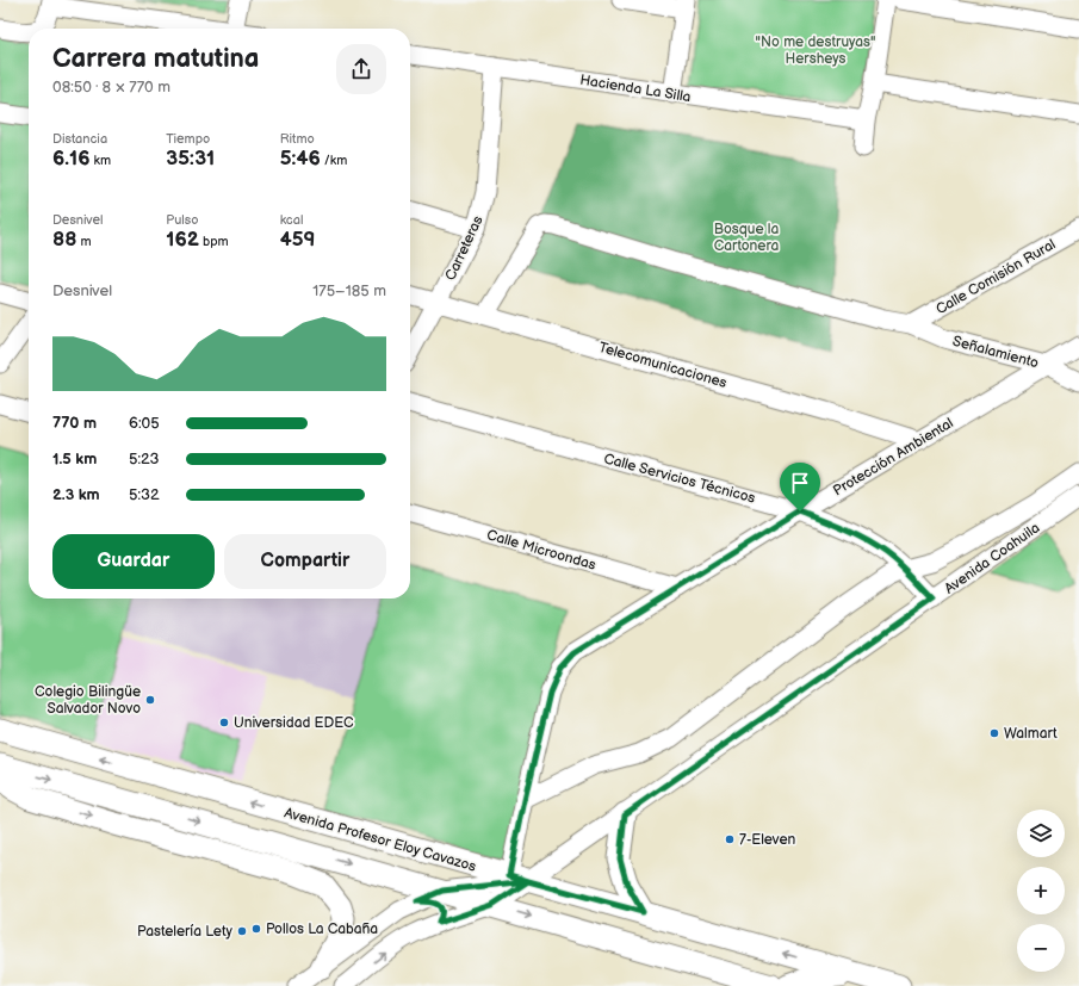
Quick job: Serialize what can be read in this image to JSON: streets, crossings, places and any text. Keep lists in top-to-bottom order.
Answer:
{
  "streets": {
    "main road": ["Avenida Profesor Eloy Cavazos"],
    "street": [
      "Hacienda La Silla",
      "Carreteras",
      "Calle Comisión Rural",
      "Señalamiento",
      "Telecomunicaciones",
      "Protección Ambiental",
      "Calle Servicios Técnicos",
      "Calle Microondas",
      "Avenida Coahuila"
    ]
  },
  "crossings": [
    ["Hacienda La Silla", "Carreteras"],
    ["Carreteras", "Telecomunicaciones"],
    ["Calle Comisión Rural", "Señalamiento"],
    ["Señalamiento", "Telecomunicaciones"],
    ["Señalamiento", "Protección Ambiental"],
    ["Telecomunicaciones", "Protección Ambiental"],
    ["Protección Ambiental", "Calle Servicios Técnicos"],
    ["Protección Ambiental", "Calle Microondas"],
    ["Protección Ambiental", "Avenida Coahuila"],
    ["Protección Ambiental", "Avenida Profesor Eloy Cavazos"],
    ["Calle Servicios Técnicos", "Avenida Coahuila"],
    ["Avenida Coahuila", "Avenida Profesor Eloy Cavazos"]
  ],
  "parks": ["\"No me destruyas\" Hersheys", "Bosque la Cartonera"],
  "places": [
    "Colegio Bilingüe Salvador Novo",
    "Universidad EDEC",
    "Walmart",
    "7-Eleven",
    "Pollos La Cabaña",
    "Pastelería Lety"
  ],
  "page": {
    "heading": ["Carrera matutina", "08:50 · 8 × 770 m"],
    "stats": [
      ["Distancia", "6.16 km"],
      ["Tiempo", "35:31"],
      ["Ritmo", "5:46 /km"],
      ["Desnivel", "88 m"],
      ["Pulso", "162 bpm"],
      ["kcal", "459"]
    ],
    "chart": ["Desnivel", "175–185 m"],
    "list": [
      {
        "name": "770 m",
        "note": "6:05"
      },
      {
        "name": "1.5 km",
        "note": "5:23"
      },
      {
        "name": "2.3 km",
        "note": "5:32"
      }
    ],
    "buttons": ["Guardar", "Compartir"],
    "map_buttons": ["+", "−"]
  }
}
